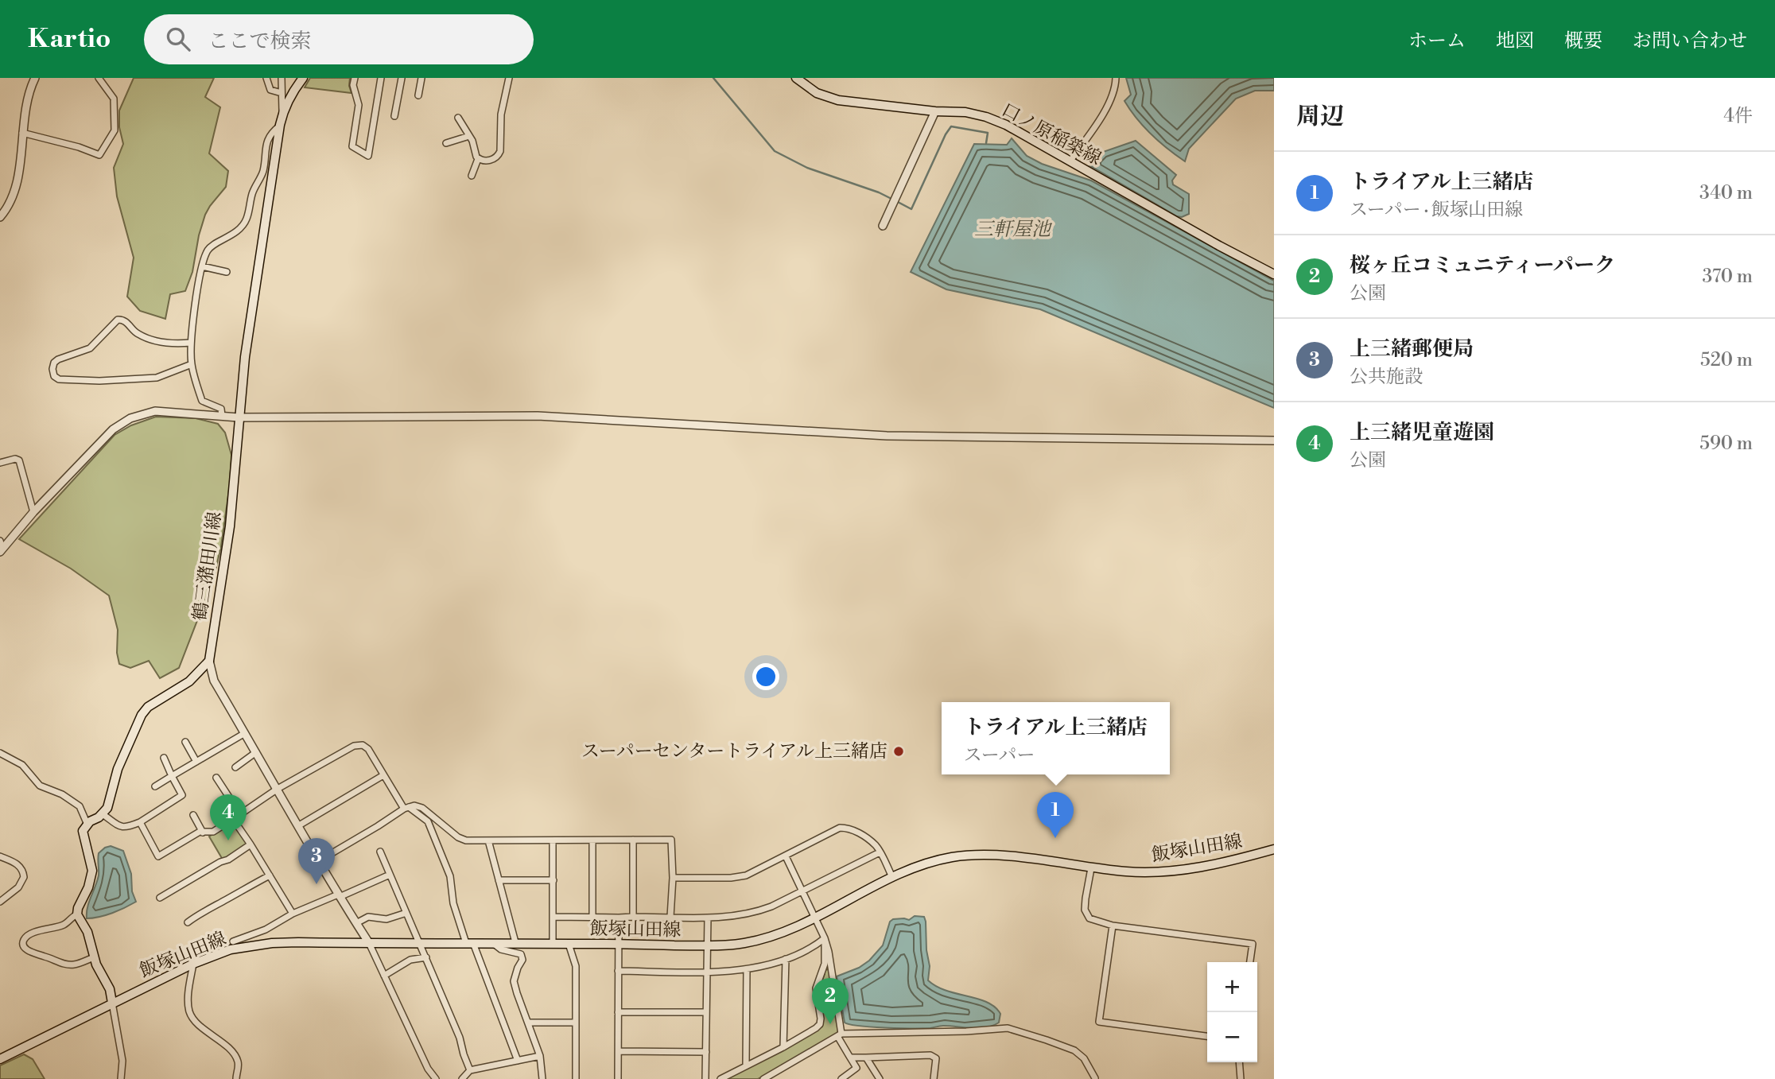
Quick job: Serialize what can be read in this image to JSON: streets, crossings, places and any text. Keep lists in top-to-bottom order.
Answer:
{
  "streets": {
    "main road": ["口ノ原稲築線", "鶴三潴田川線", "飯塚山田線"]
  },
  "water": ["三軒屋池"],
  "places": ["スーパーセンタートライアル上三緒店"],
  "page": {
    "header": "Kartio",
    "search": "ここで検索",
    "nav": [
      "ホーム",
      "地図",
      "概要",
      "お問い合わせ"
    ],
    "heading": ["周辺", "4件"],
    "list": [
      {
        "mark": "1",
        "name": "トライアル上三緒店",
        "note": "スーパー · 飯塚山田線",
        "value": "340 m"
      },
      {
        "mark": "2",
        "name": "桜ヶ丘コミュニティーパーク",
        "note": "公園",
        "value": "370 m"
      },
      {
        "mark": "3",
        "name": "上三緒郵便局",
        "note": "公共施設",
        "value": "520 m"
      },
      {
        "mark": "4",
        "name": "上三緒児童遊園",
        "note": "公園",
        "value": "590 m"
      }
    ],
    "popup": ["トライアル上三緒店", "スーパー"],
    "pins": [
      "1",
      "4",
      "3",
      "2"
    ],
    "map_buttons": ["+", "−"]
  }
}
